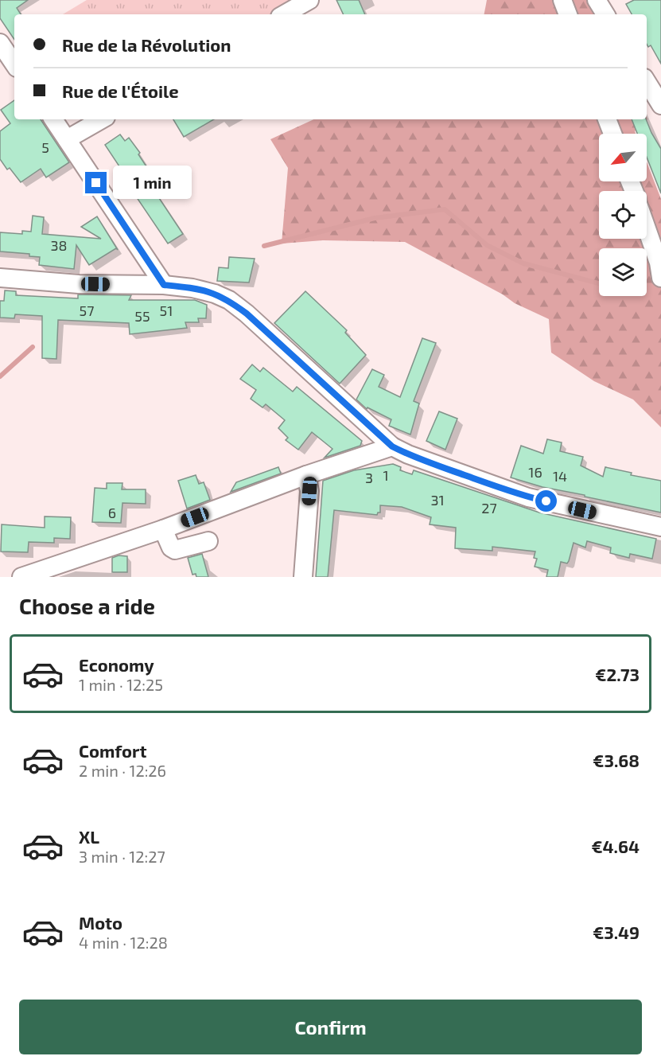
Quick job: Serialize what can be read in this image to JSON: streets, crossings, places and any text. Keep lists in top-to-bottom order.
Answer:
{
  "house_numbers": [
    "5",
    "38",
    "57",
    "51",
    "55",
    "16",
    "1",
    "14",
    "3",
    "31",
    "27",
    "6"
  ],
  "north": "bottom left",
  "page": {
    "banner": ["Rue de la Révolution", "Rue de l'Étoile"],
    "bubble": "1 min",
    "heading": "Choose a ride",
    "list": [
      {
        "name": "Economy",
        "note": "1 min · 12:25",
        "value": "€2.73"
      },
      {
        "name": "Comfort",
        "note": "2 min · 12:26",
        "value": "€3.68"
      },
      {
        "name": "XL",
        "note": "3 min · 12:27",
        "value": "€4.64"
      },
      {
        "name": "Moto",
        "note": "4 min · 12:28",
        "value": "€3.49"
      }
    ],
    "buttons": "Confirm"
  }
}
